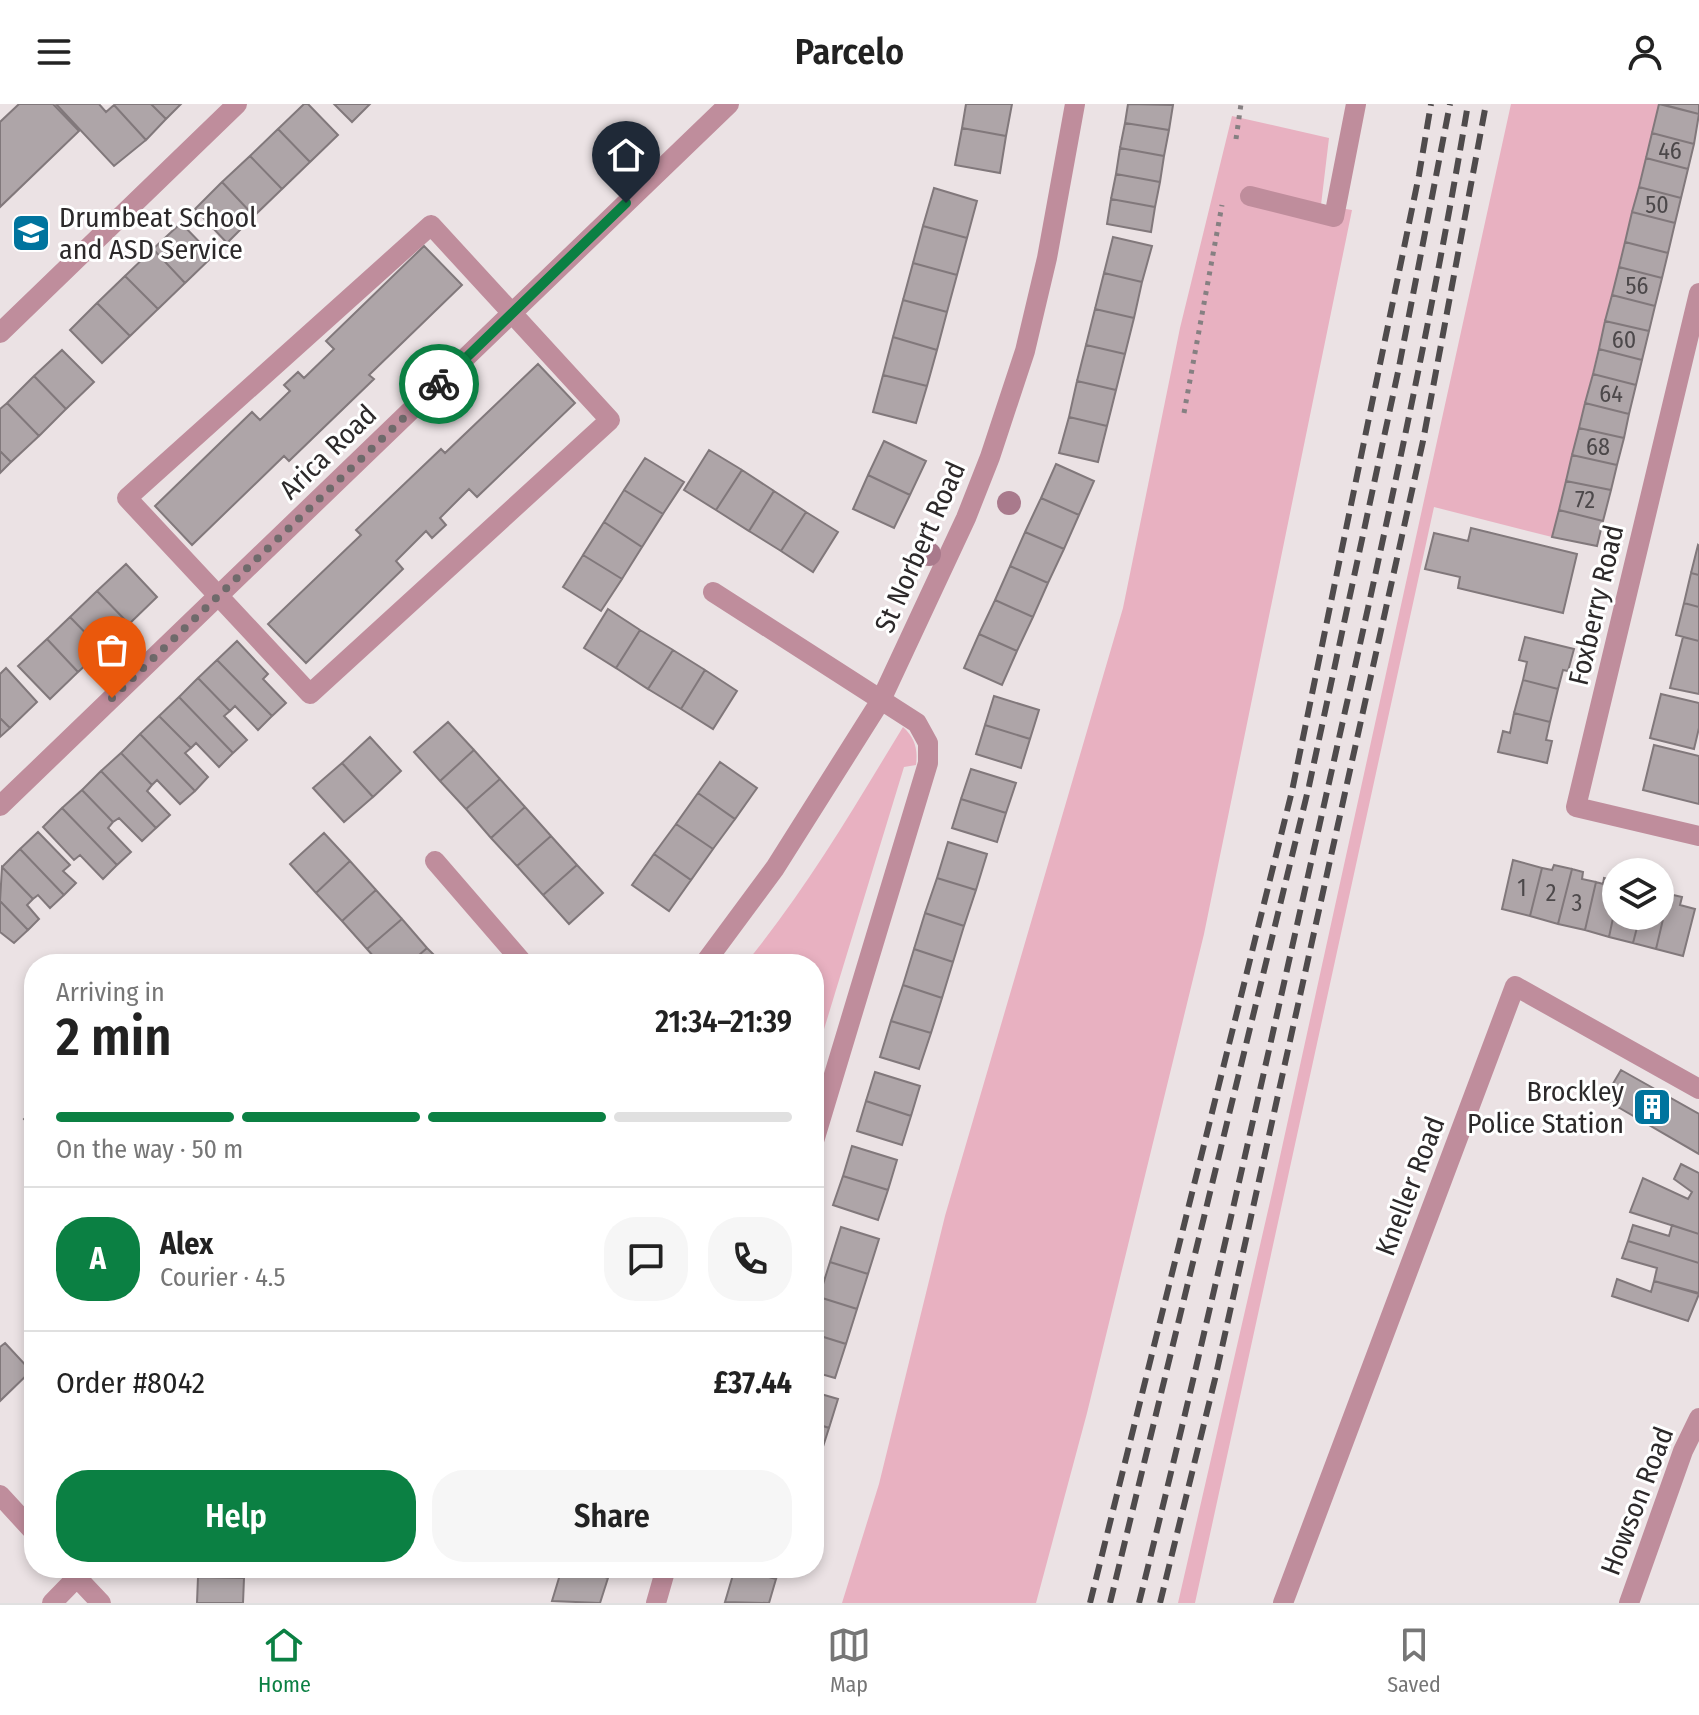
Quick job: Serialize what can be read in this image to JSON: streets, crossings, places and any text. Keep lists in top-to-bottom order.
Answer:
{
  "streets": {
    "street": [
      "Arica Road",
      "St Norbert Road",
      "Foxberry Road",
      "Kneller Road",
      "Howson Road"
    ]
  },
  "places": {
    "school or university": ["Drumbeat School and ASD Service"],
    "building": ["Brockley Police Station"]
  },
  "house_numbers": [
    "46",
    "50",
    "56",
    "60",
    "64",
    "68",
    "72",
    "1",
    "2",
    "3"
  ],
  "page": {
    "header": "Parcelo",
    "heading": ["2 min", "Arriving in", "21:34–21:39"],
    "panel": [
      "Alex",
      "Courier · 4.5",
      "Order #8042",
      "£37.44"
    ],
    "bar": "On the way · 50 m",
    "round": "A",
    "buttons": ["Help", "Share"],
    "tabs": ["Home", "Map", "Saved"]
  }
}
